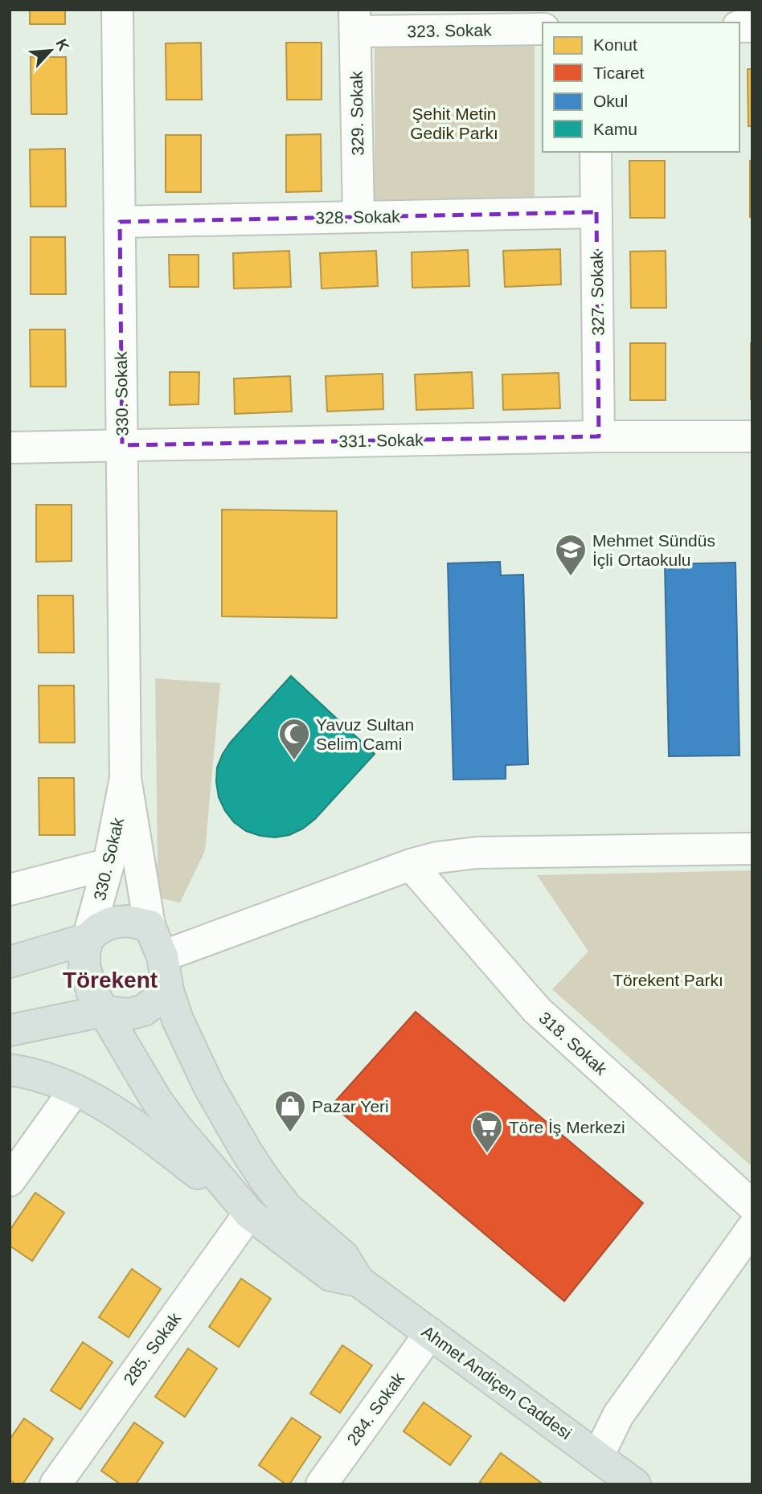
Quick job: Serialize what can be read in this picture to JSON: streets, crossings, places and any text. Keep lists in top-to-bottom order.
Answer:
{
  "streets": {
    "main road": ["Ahmet Andiçen Caddesi"],
    "street": [
      "323. Sokak",
      "329. Sokak",
      "328. Sokak",
      "327. Sokak",
      "330. Sokak",
      "331. Sokak",
      "318. Sokak",
      "285. Sokak",
      "284. Sokak"
    ]
  },
  "crossings": [
    ["323. Sokak", "329. Sokak"],
    ["329. Sokak", "328. Sokak"],
    ["328. Sokak", "327. Sokak"],
    ["328. Sokak", "330. Sokak"],
    ["327. Sokak", "331. Sokak"],
    ["330. Sokak", "331. Sokak"],
    ["330. Sokak", "Ahmet Andiçen Caddesi"],
    ["285. Sokak", "Ahmet Andiçen Caddesi"],
    ["Ahmet Andiçen Caddesi", "284. Sokak"]
  ],
  "districts": ["Törekent"],
  "parks": ["Şehit Metin Gedik Parkı", "Törekent Parkı"],
  "places": {
    "school or university": ["Mehmet Sündüs İçli Ortaokulu"],
    "mosque": ["Yavuz Sultan Selim Cami"],
    "shop": ["Pazar Yeri"],
    "supermarket": ["Töre İş Merkezi"]
  },
  "legend": [
    "Konut",
    "Ticaret",
    "Okul",
    "Kamu"
  ],
  "north": "top right"
}
